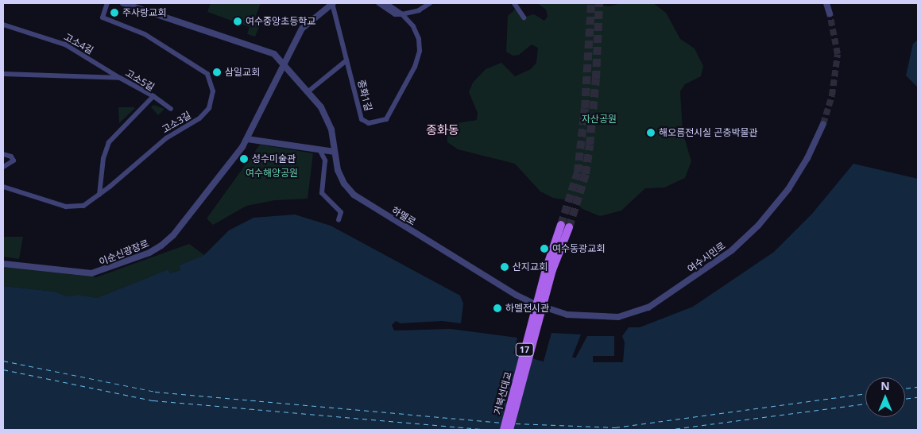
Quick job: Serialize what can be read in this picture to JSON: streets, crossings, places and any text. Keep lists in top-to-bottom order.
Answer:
{
  "streets": {
    "main road": ["17", "거북선대교"],
    "street": [
      "고소4길",
      "고소5길",
      "종화1길",
      "고소3길",
      "하멜로",
      "이순신광장로",
      "여수시민로"
    ]
  },
  "crossings": [
    ["고소4길", "고소5길"],
    ["고소5길", "고소3길"],
    ["종화1길", "이순신광장로"],
    ["하멜로", "이순신광장로"],
    ["하멜로", "여수시민로"],
    ["17", "거북선대교"]
  ],
  "districts": ["종화동"],
  "parks": ["자산공원", "여수해양공원"],
  "places": [
    "주사랑교회",
    "여수중앙초등학교",
    "삼일교회",
    "해오름전시실 곤충박물관",
    "성수미술관",
    "여수동광교회",
    "산지교회",
    "하멜전시관"
  ],
  "north": "top"
}
